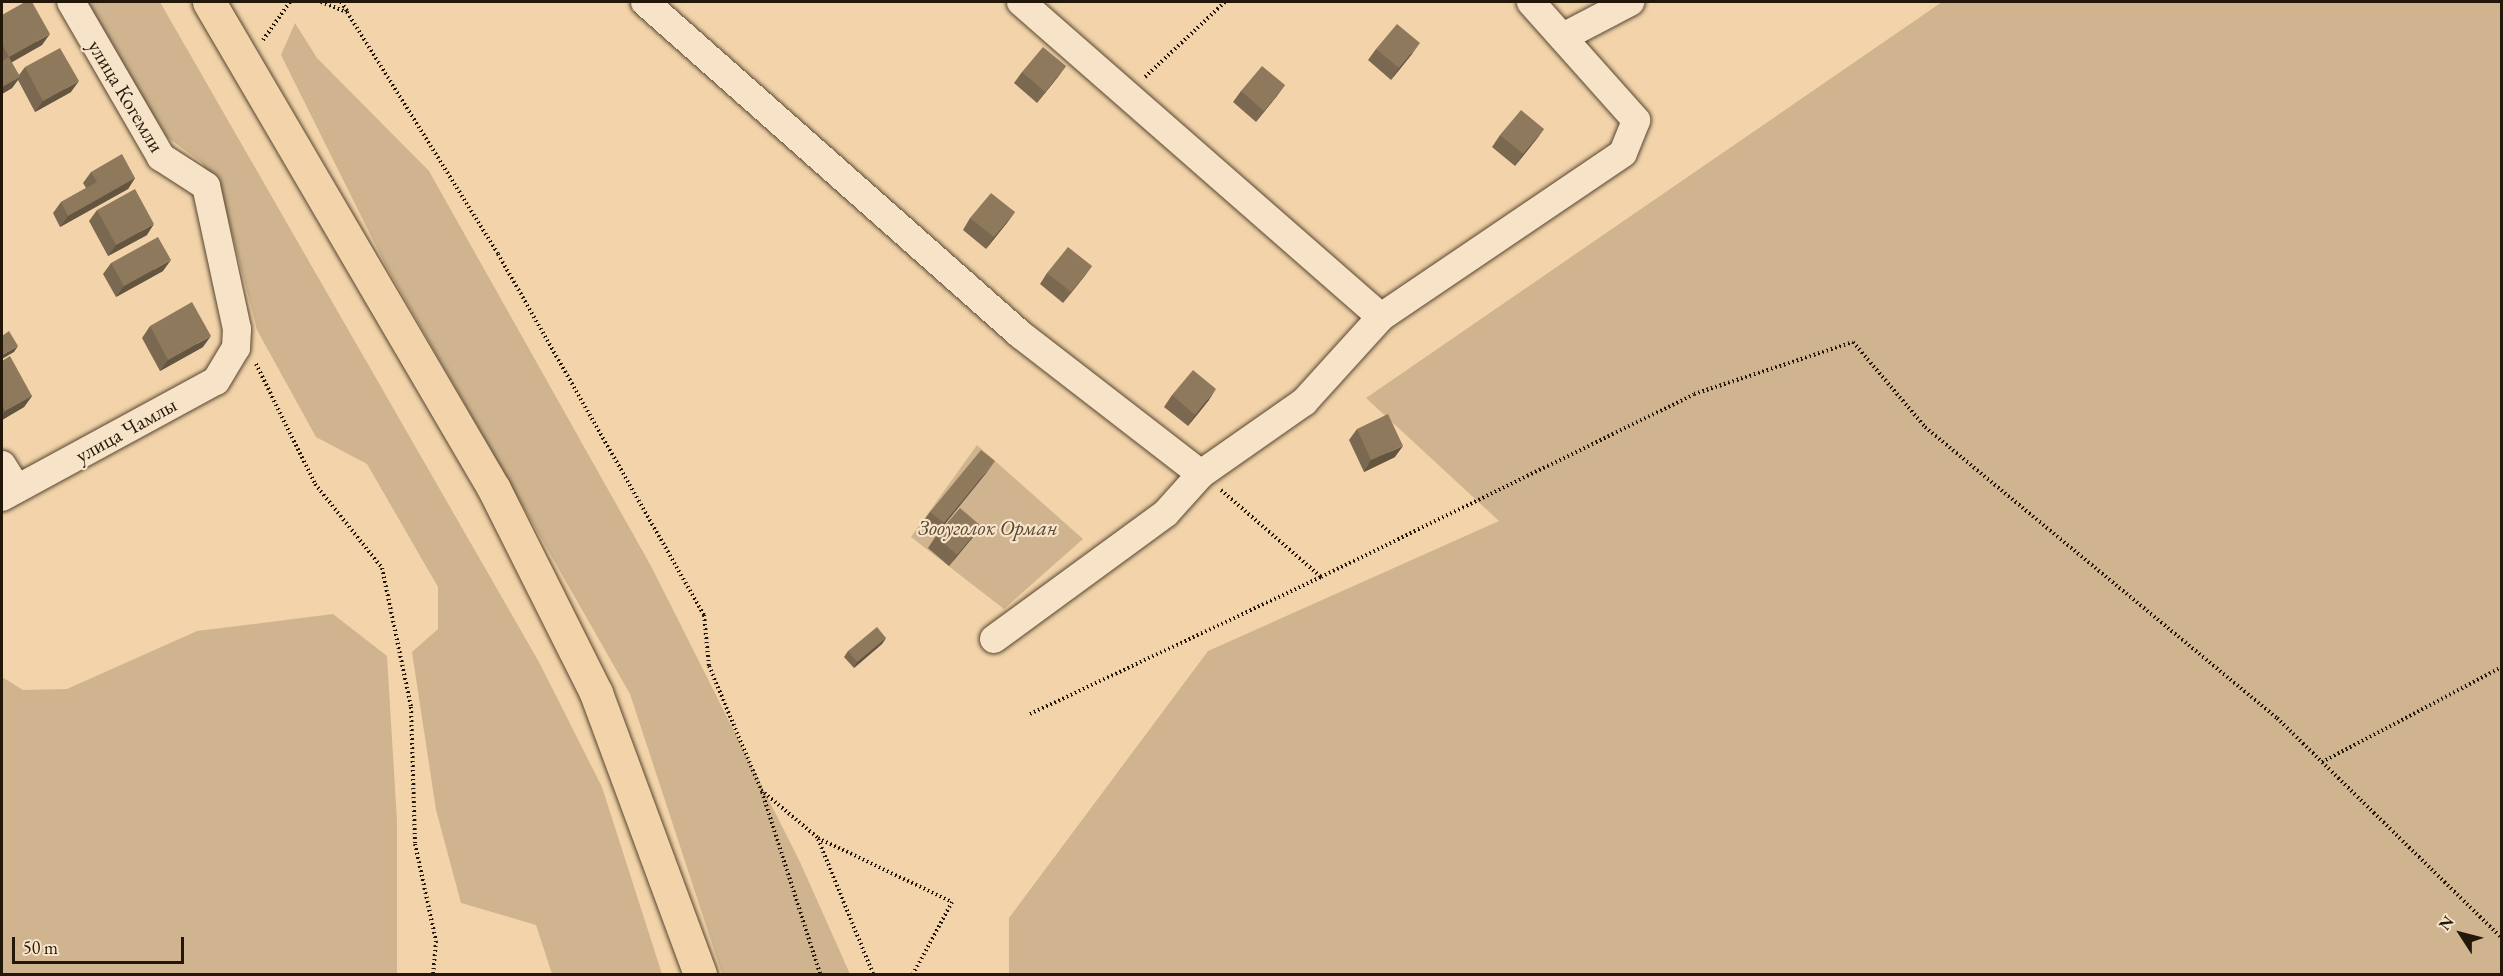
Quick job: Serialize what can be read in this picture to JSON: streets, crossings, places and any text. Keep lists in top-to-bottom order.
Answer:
{
  "streets": {
    "street": ["улица Когемли", "улица Чамлы"]
  },
  "crossings": [
    ["улица Когемли", "улица Чамлы"]
  ],
  "parks": ["Зооуголок Орман"],
  "scale_bar": "50 m",
  "north": "top left"
}
